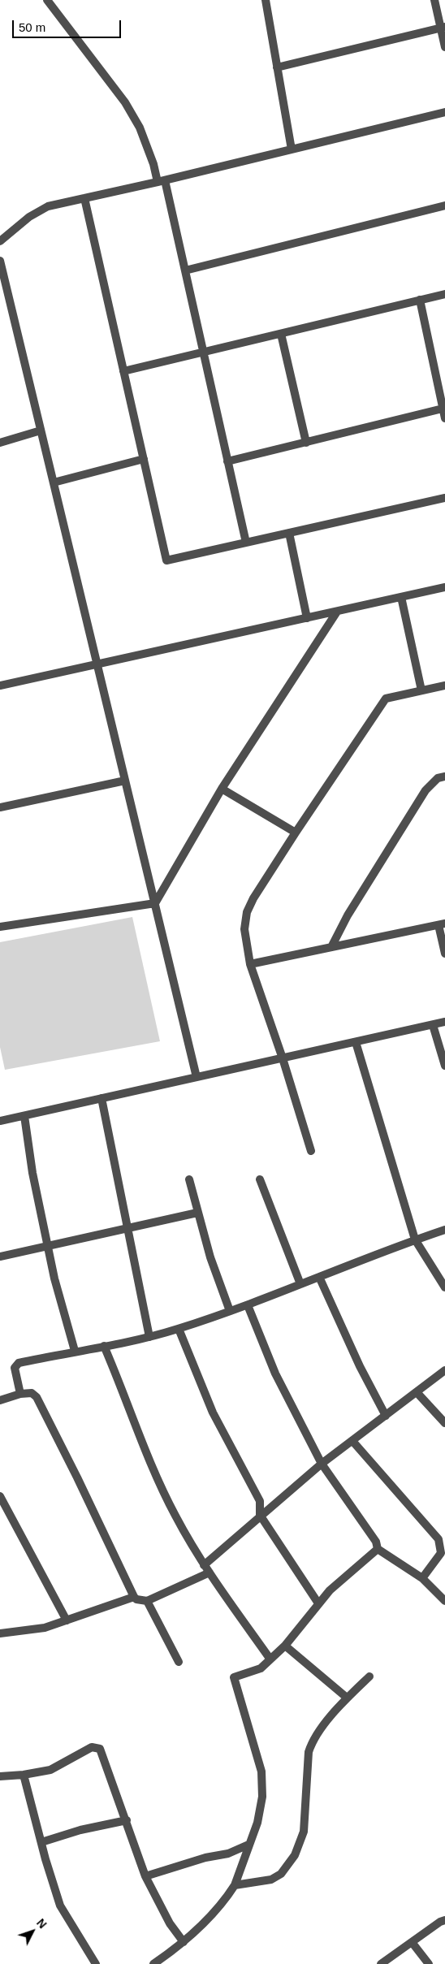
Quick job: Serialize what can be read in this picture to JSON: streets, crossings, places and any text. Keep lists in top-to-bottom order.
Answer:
{
  "scale_bar": "50 m",
  "north": "top right"
}
